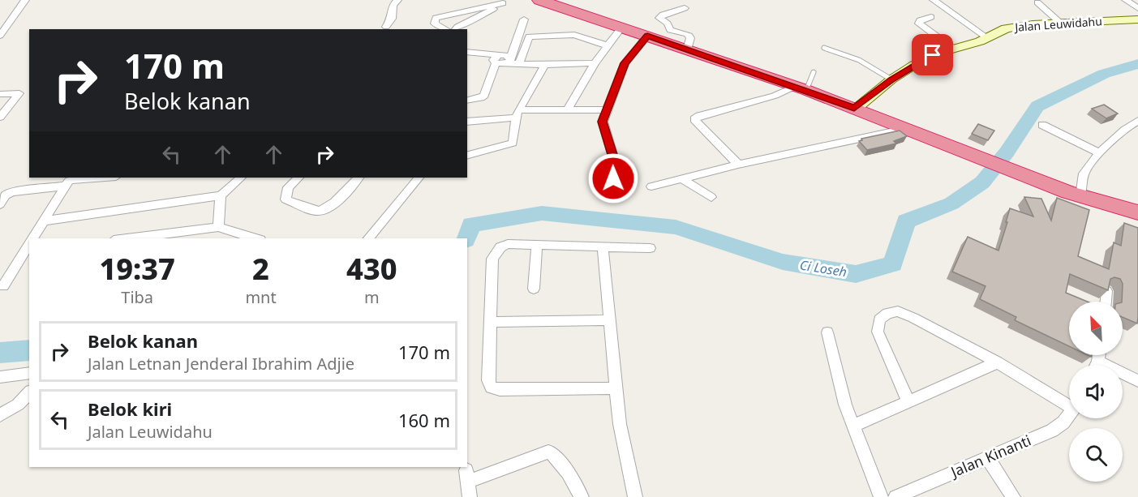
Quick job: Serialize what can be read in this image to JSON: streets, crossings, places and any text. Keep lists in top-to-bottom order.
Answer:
{
  "streets": {
    "street": ["Jalan Leuwidahu", "Jalan Kinanti"]
  },
  "water": ["Ci Loseh"],
  "north": "top left",
  "page": {
    "turn": ["170 m", "Belok kanan"],
    "eta": [
      "19:37",
      "Tiba",
      "2",
      "mnt",
      "430",
      "m"
    ],
    "list": [
      {
        "name": "Belok kanan",
        "note": "Jalan Letnan Jenderal Ibrahim Adjie",
        "value": "170 m"
      },
      {
        "name": "Belok kiri",
        "note": "Jalan Leuwidahu",
        "value": "160 m"
      }
    ]
  }
}
